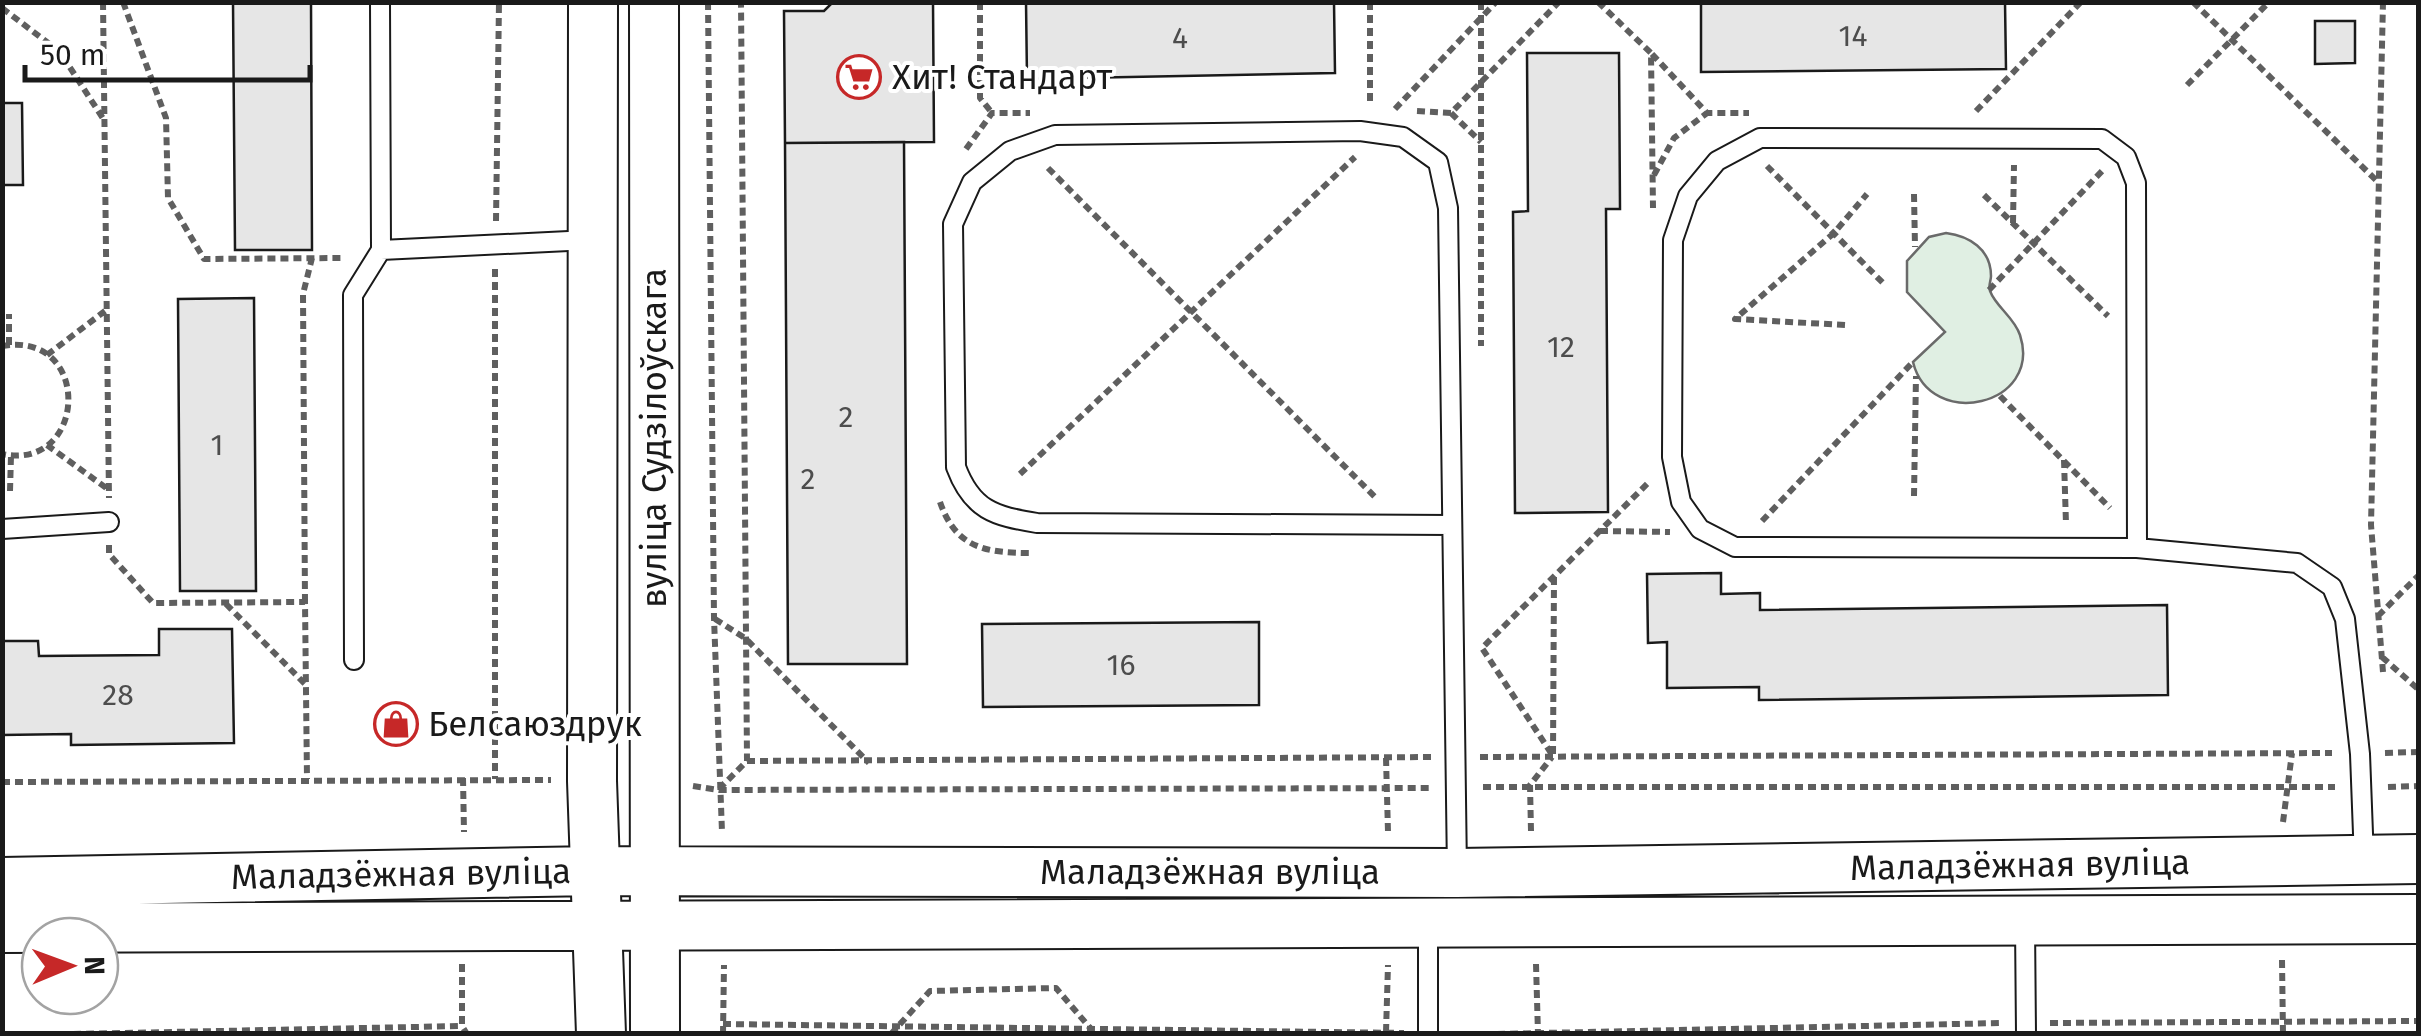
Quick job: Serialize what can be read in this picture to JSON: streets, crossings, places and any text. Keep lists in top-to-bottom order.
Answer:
{
  "streets": {
    "main road": ["вуліца Судзілоўскага", "Маладзёжная вуліца"]
  },
  "crossings": [
    ["вуліца Судзілоўскага", "Маладзёжная вуліца"]
  ],
  "places": {
    "supermarket": ["Хит! Стандарт"],
    "shop": ["Белсаюздрук"]
  },
  "house_numbers": [
    "14",
    "4",
    "12",
    "2",
    "1",
    "2",
    "16",
    "28"
  ],
  "scale_bar": "50 m",
  "north": "right"
}
